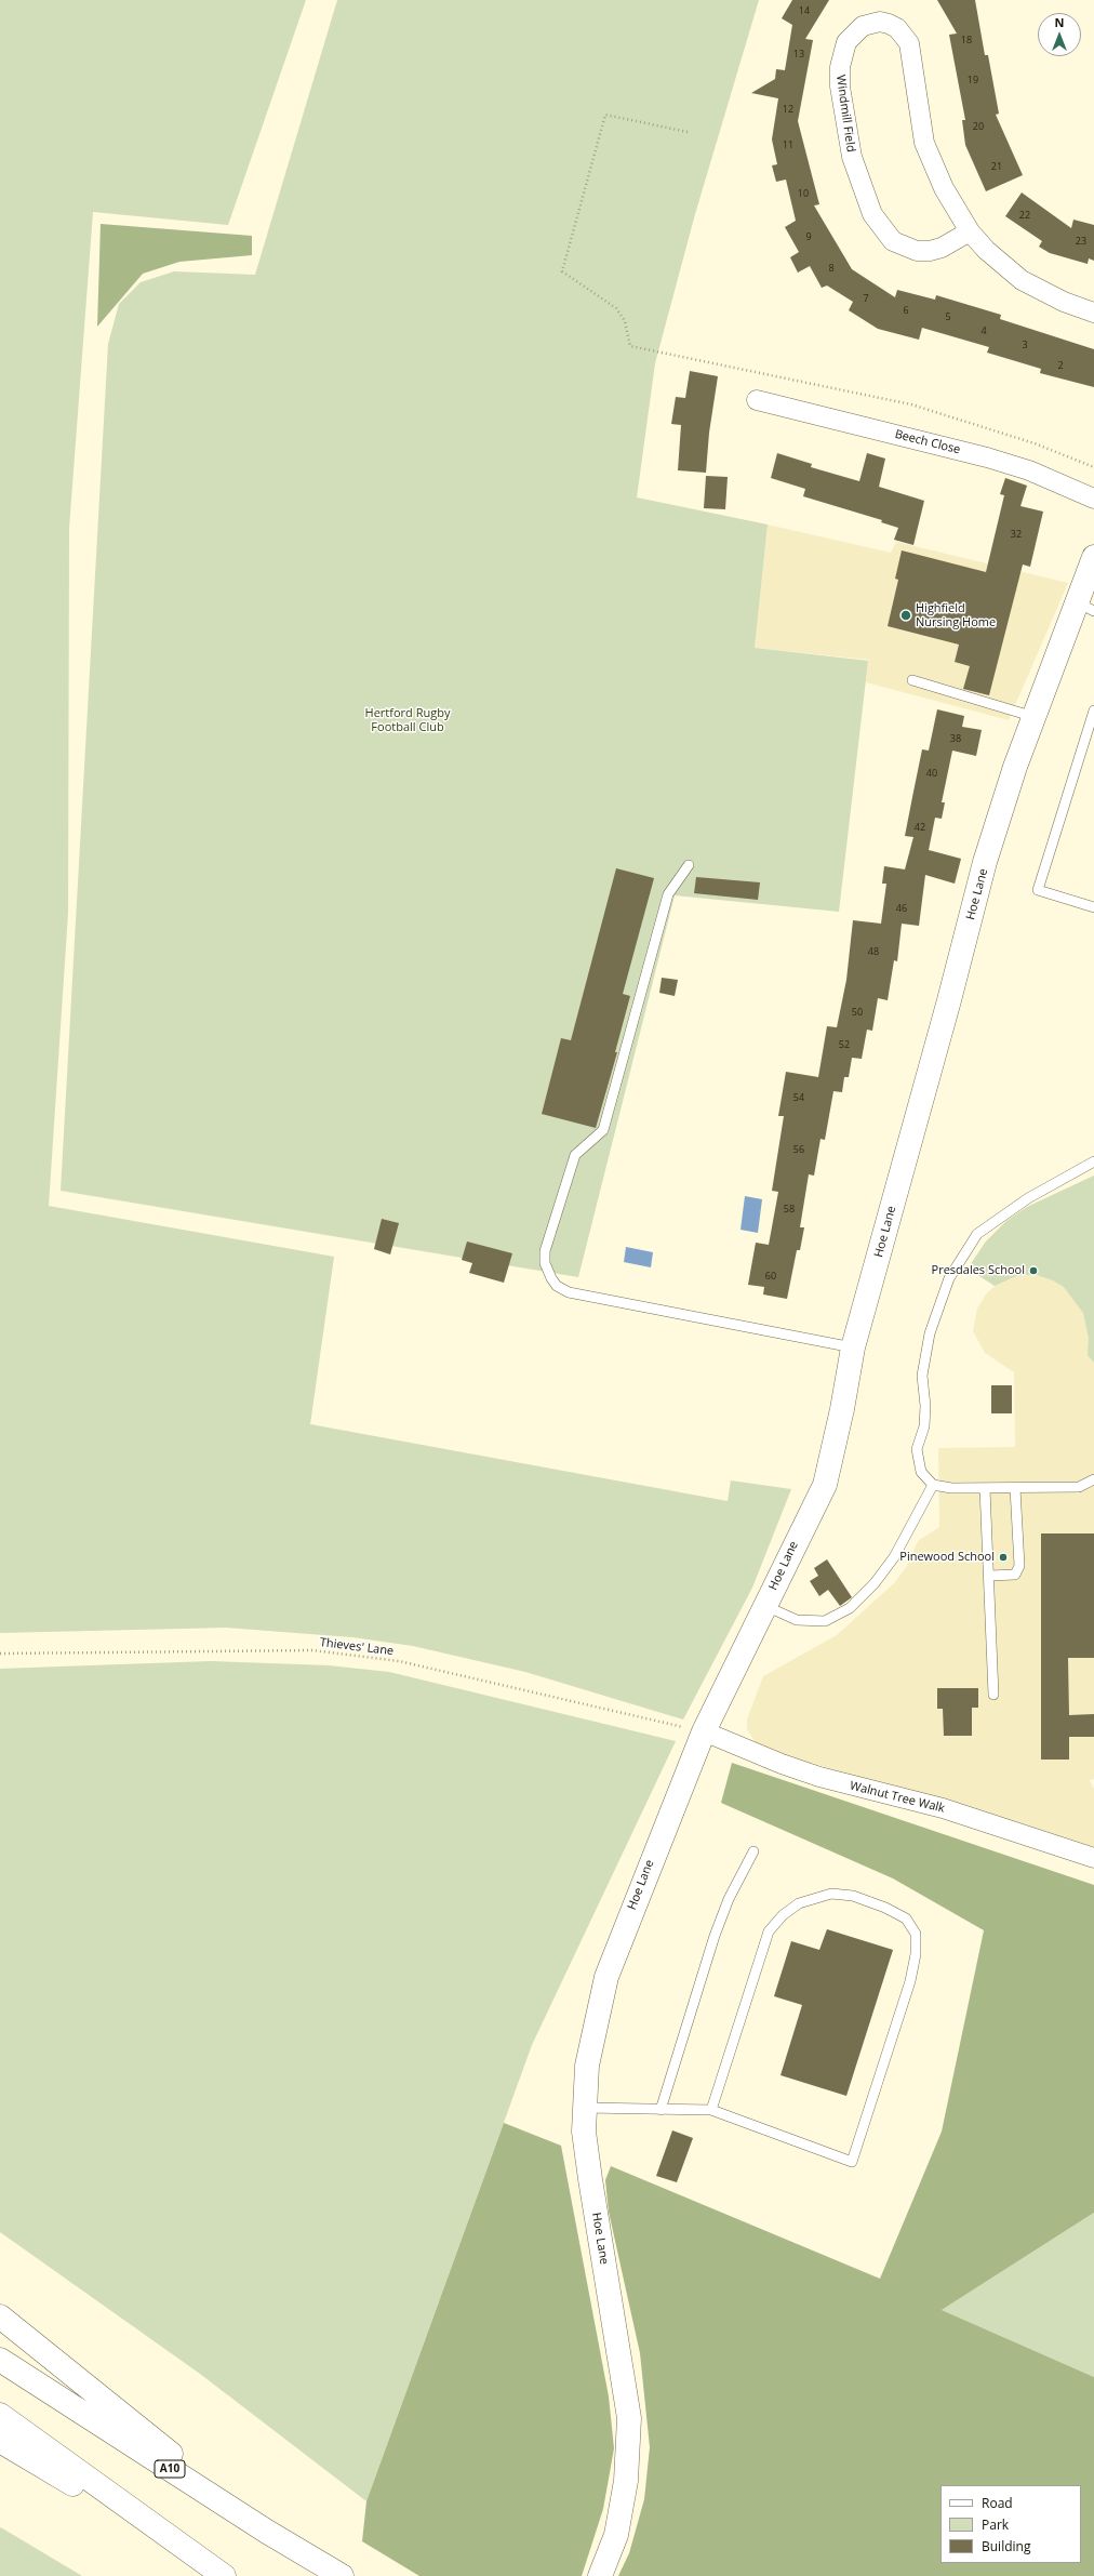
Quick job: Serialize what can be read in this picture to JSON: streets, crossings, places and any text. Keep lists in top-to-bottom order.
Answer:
{
  "streets": {
    "main road": ["Hoe Lane", "A10"],
    "street": ["Windmill Field", "Beech Close", "Walnut Tree Walk"],
    "path": ["Thieves' Lane"]
  },
  "crossings": [
    ["Hoe Lane", "Thieves' Lane"],
    ["Hoe Lane", "Walnut Tree Walk"],
    ["Thieves' Lane", "Walnut Tree Walk"]
  ],
  "parks": ["Hertford Rugby Football Club"],
  "places": ["Highfield Nursing Home", "Presdales School", "Pinewood School"],
  "house_numbers": [
    "14",
    "18",
    "13",
    "19",
    "12",
    "20",
    "11",
    "21",
    "10",
    "22",
    "9",
    "23",
    "8",
    "7",
    "6",
    "5",
    "4",
    "3",
    "2",
    "32",
    "38",
    "40",
    "42",
    "46",
    "48",
    "50",
    "52",
    "54",
    "56",
    "58",
    "60"
  ],
  "legend": ["Road", "Park", "Building"],
  "north": "top"
}
